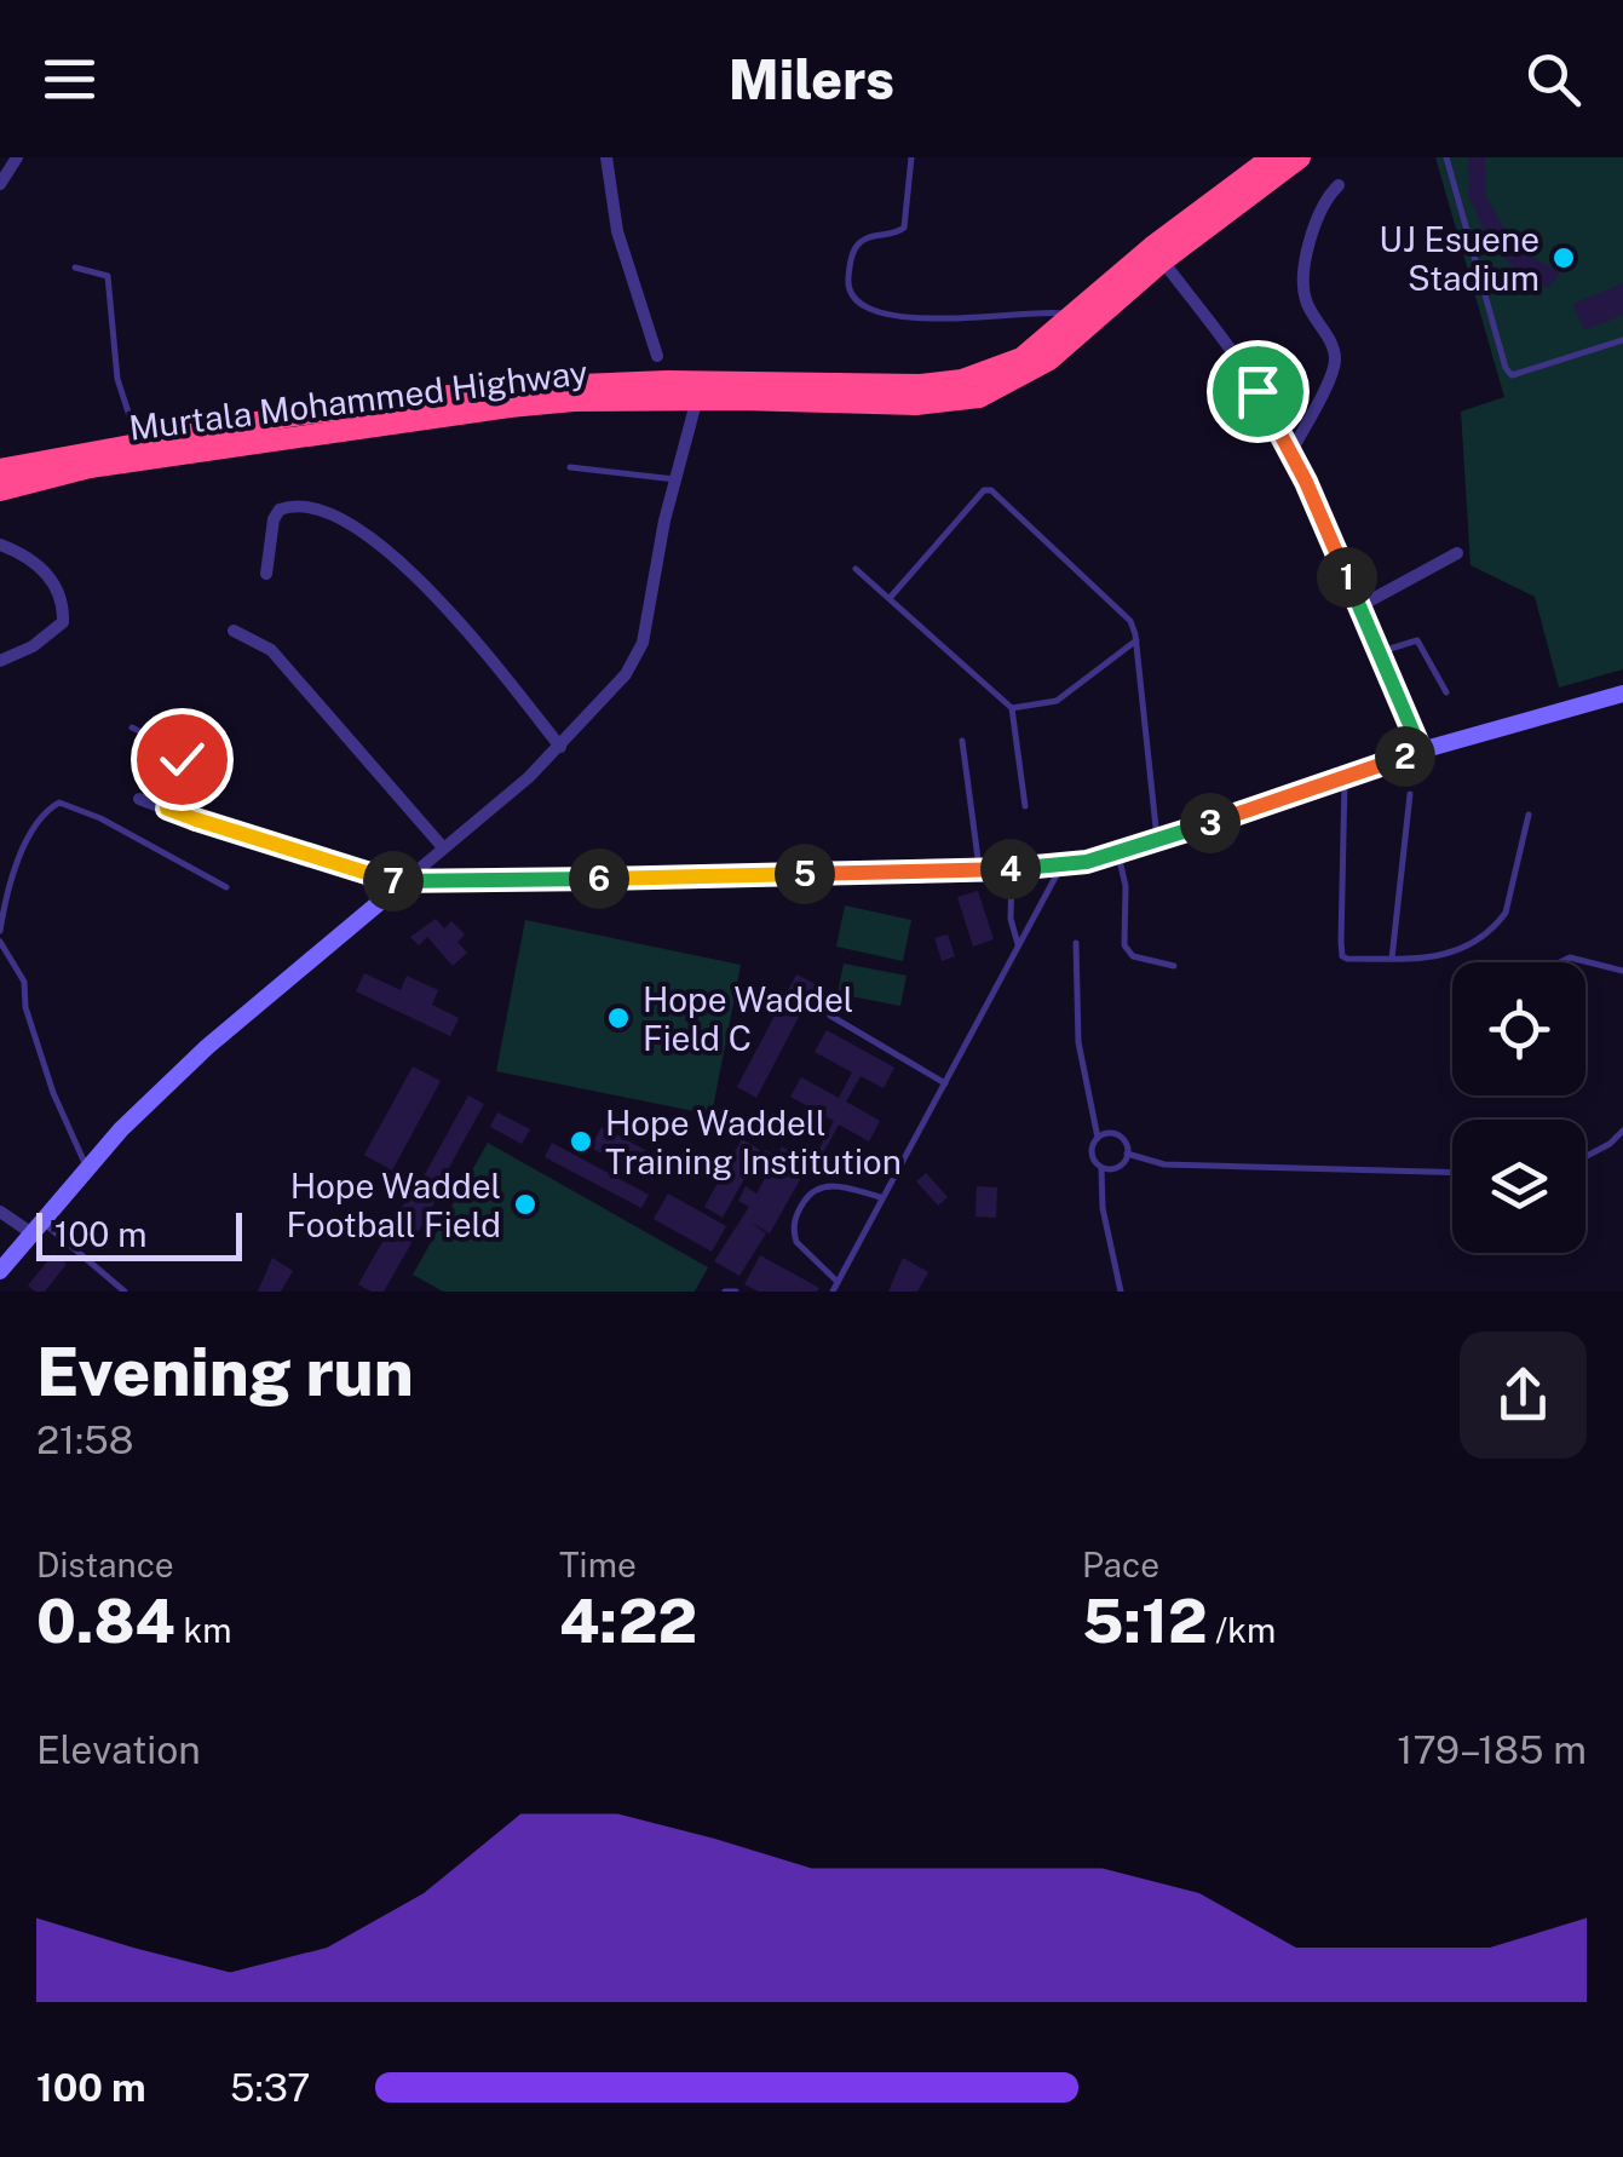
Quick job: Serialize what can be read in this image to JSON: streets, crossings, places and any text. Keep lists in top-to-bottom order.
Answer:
{
  "streets": {
    "highway": ["Murtala Mohammed Highway"]
  },
  "places": [
    "UJ Esuene Stadium",
    "Hope Waddel Field C",
    "Hope Waddell Training Institution",
    "Hope Waddel Football Field"
  ],
  "scale_bar": "100 m",
  "page": {
    "header": "Milers",
    "pins": [
      "1",
      "2",
      "3",
      "4",
      "5",
      "6",
      "7"
    ],
    "scale": "100 m",
    "heading": ["Evening run", "21:58"],
    "stats": [
      ["Distance", "0.84 km"],
      ["Time", "4:22"],
      ["Pace", "5:12 /km"]
    ],
    "chart": ["Elevation", "179–185 m"],
    "list": [
      {
        "name": "100 m",
        "note": "5:37"
      }
    ]
  }
}
